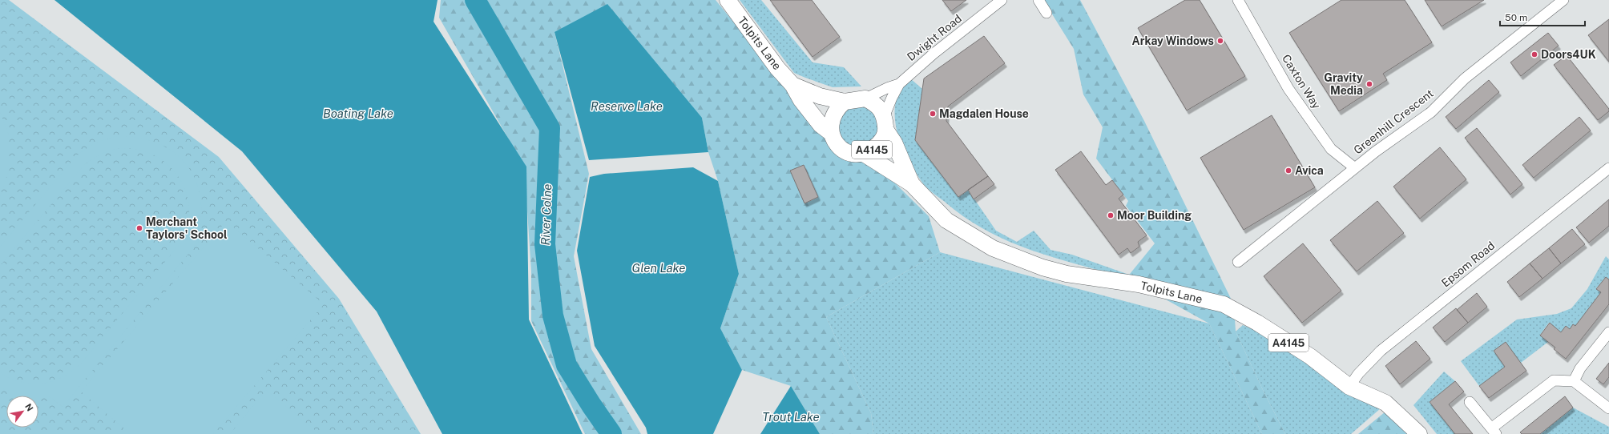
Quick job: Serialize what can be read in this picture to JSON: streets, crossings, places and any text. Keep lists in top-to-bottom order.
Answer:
{
  "streets": {
    "main road": ["Tolpits Lane", "A4145"],
    "street": [
      "Dwight Road",
      "Caxton Way",
      "Greenhill Crescent",
      "Epsom Road"
    ]
  },
  "crossings": [
    ["Dwight Road", "Tolpits Lane"],
    ["Dwight Road", "A4145"],
    ["Tolpits Lane", "A4145"],
    ["Tolpits Lane", "Epsom Road"],
    ["Caxton Way", "Greenhill Crescent"]
  ],
  "water": [
    "Reserve Lake",
    "Boating Lake",
    "River Colne",
    "Glen Lake",
    "Trout Lake"
  ],
  "places": [
    "Arkay Windows",
    "Doors4UK",
    "Gravity Media",
    "Magdalen House",
    "Avica",
    "Moor Building",
    "Merchant Taylors' School"
  ],
  "scale_bar": "50 m",
  "north": "top right"
}
